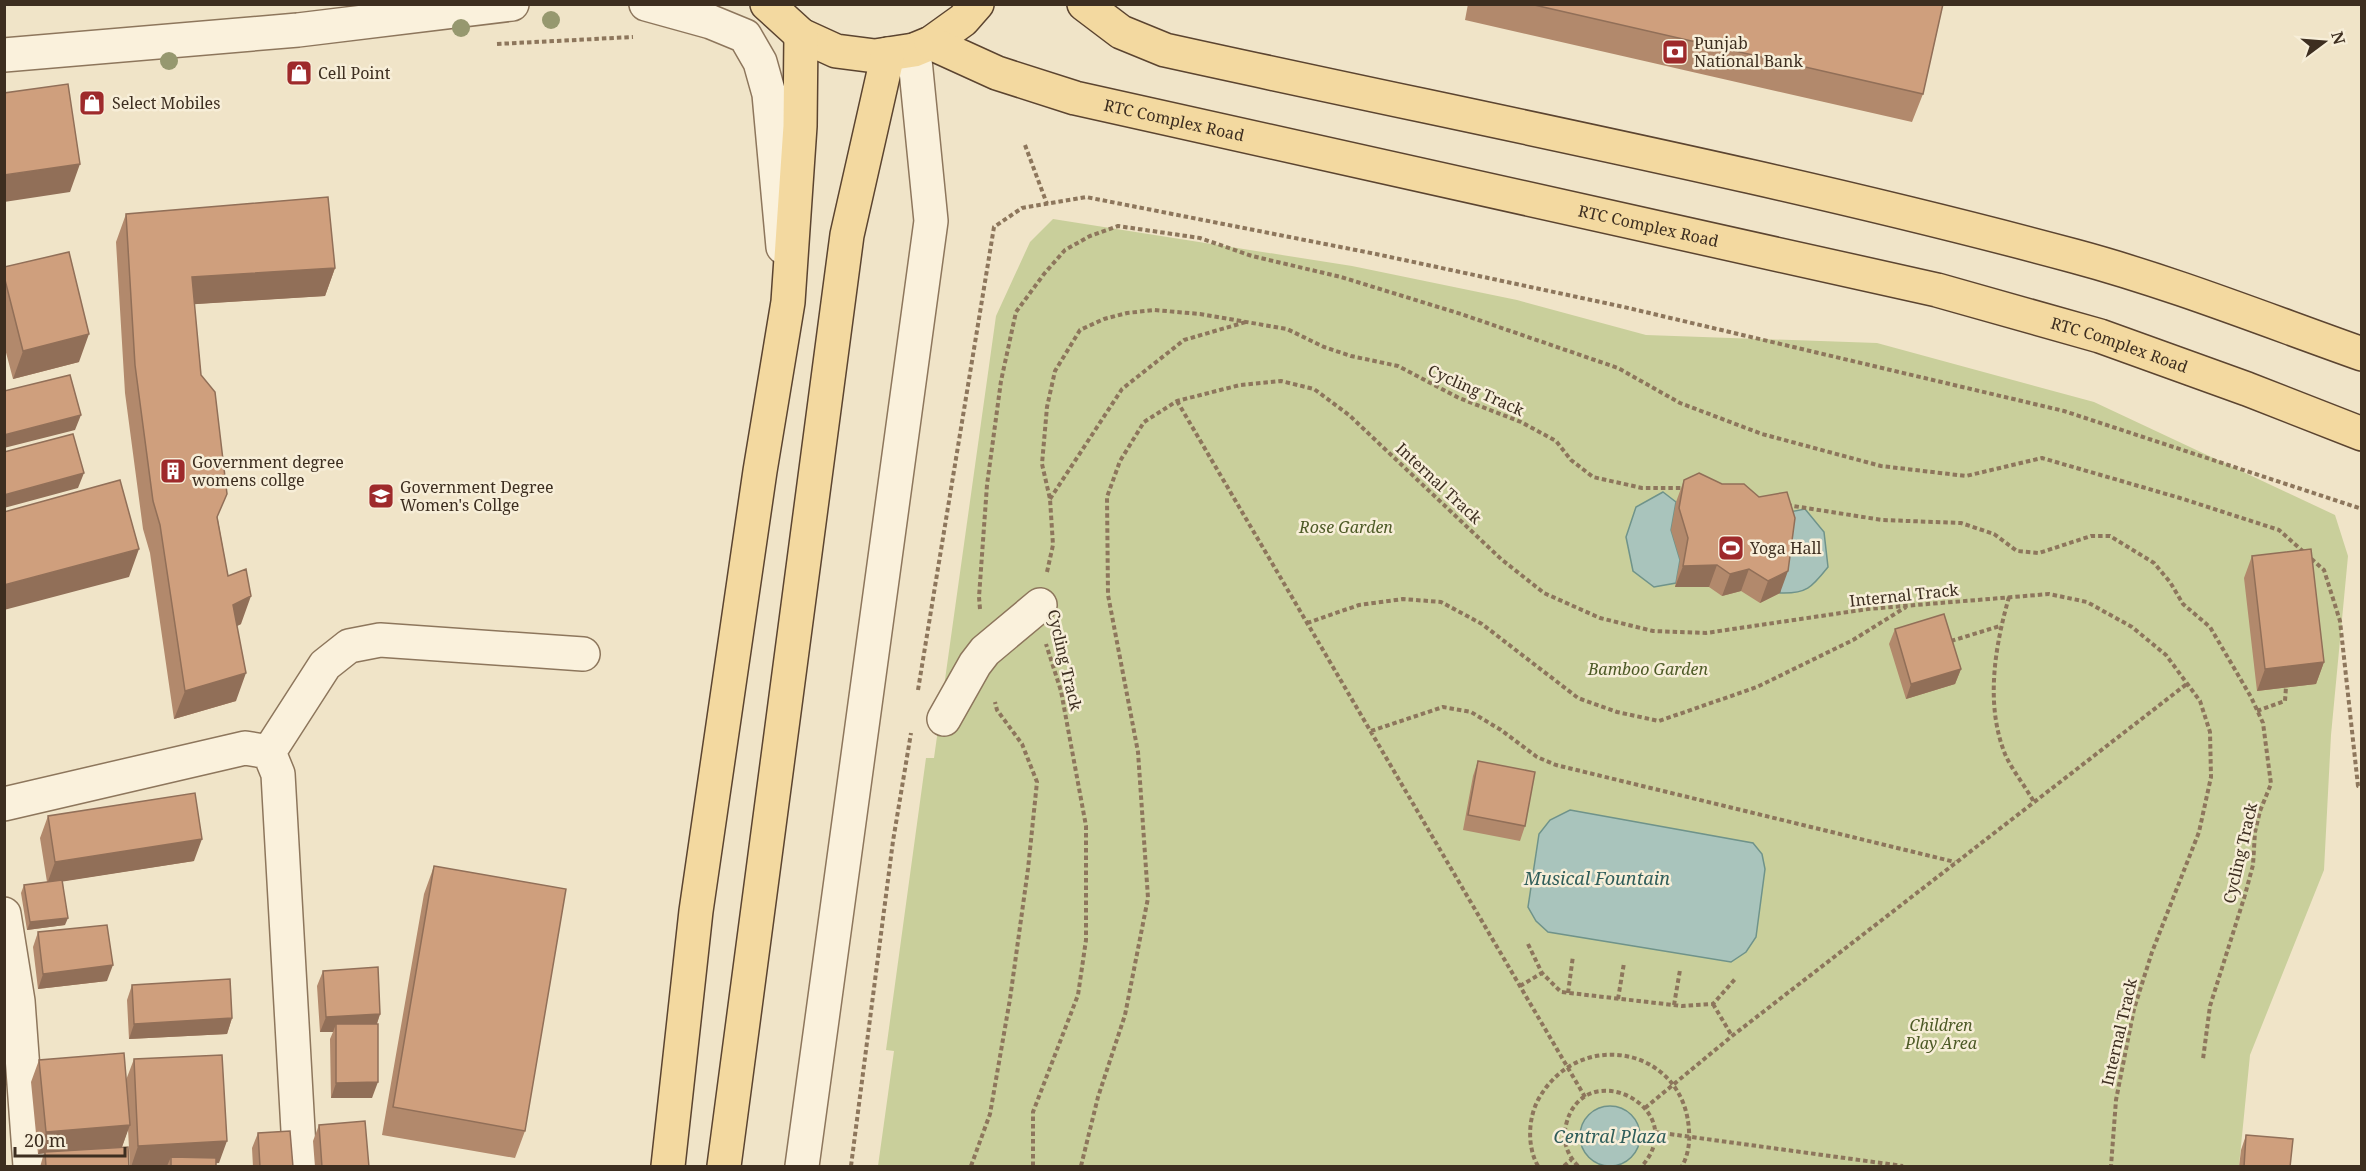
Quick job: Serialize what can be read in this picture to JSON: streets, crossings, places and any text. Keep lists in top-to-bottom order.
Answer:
{
  "streets": {
    "main road": ["RTC Complex Road"],
    "path": ["Cycling Track", "Internal Track"]
  },
  "water": ["Musical Fountain", "Central Plaza"],
  "parks": ["Rose Garden", "Bamboo Garden", "Children Play Area"],
  "places": {
    "bank": ["Punjab National Bank"],
    "shop": ["Cell Point", "Select Mobiles"],
    "building": ["Government degree womens collge"],
    "school or university": ["Government Degree Women's Collge"],
    "sports": ["Yoga Hall"]
  },
  "scale_bar": "20 m",
  "north": "right"
}
